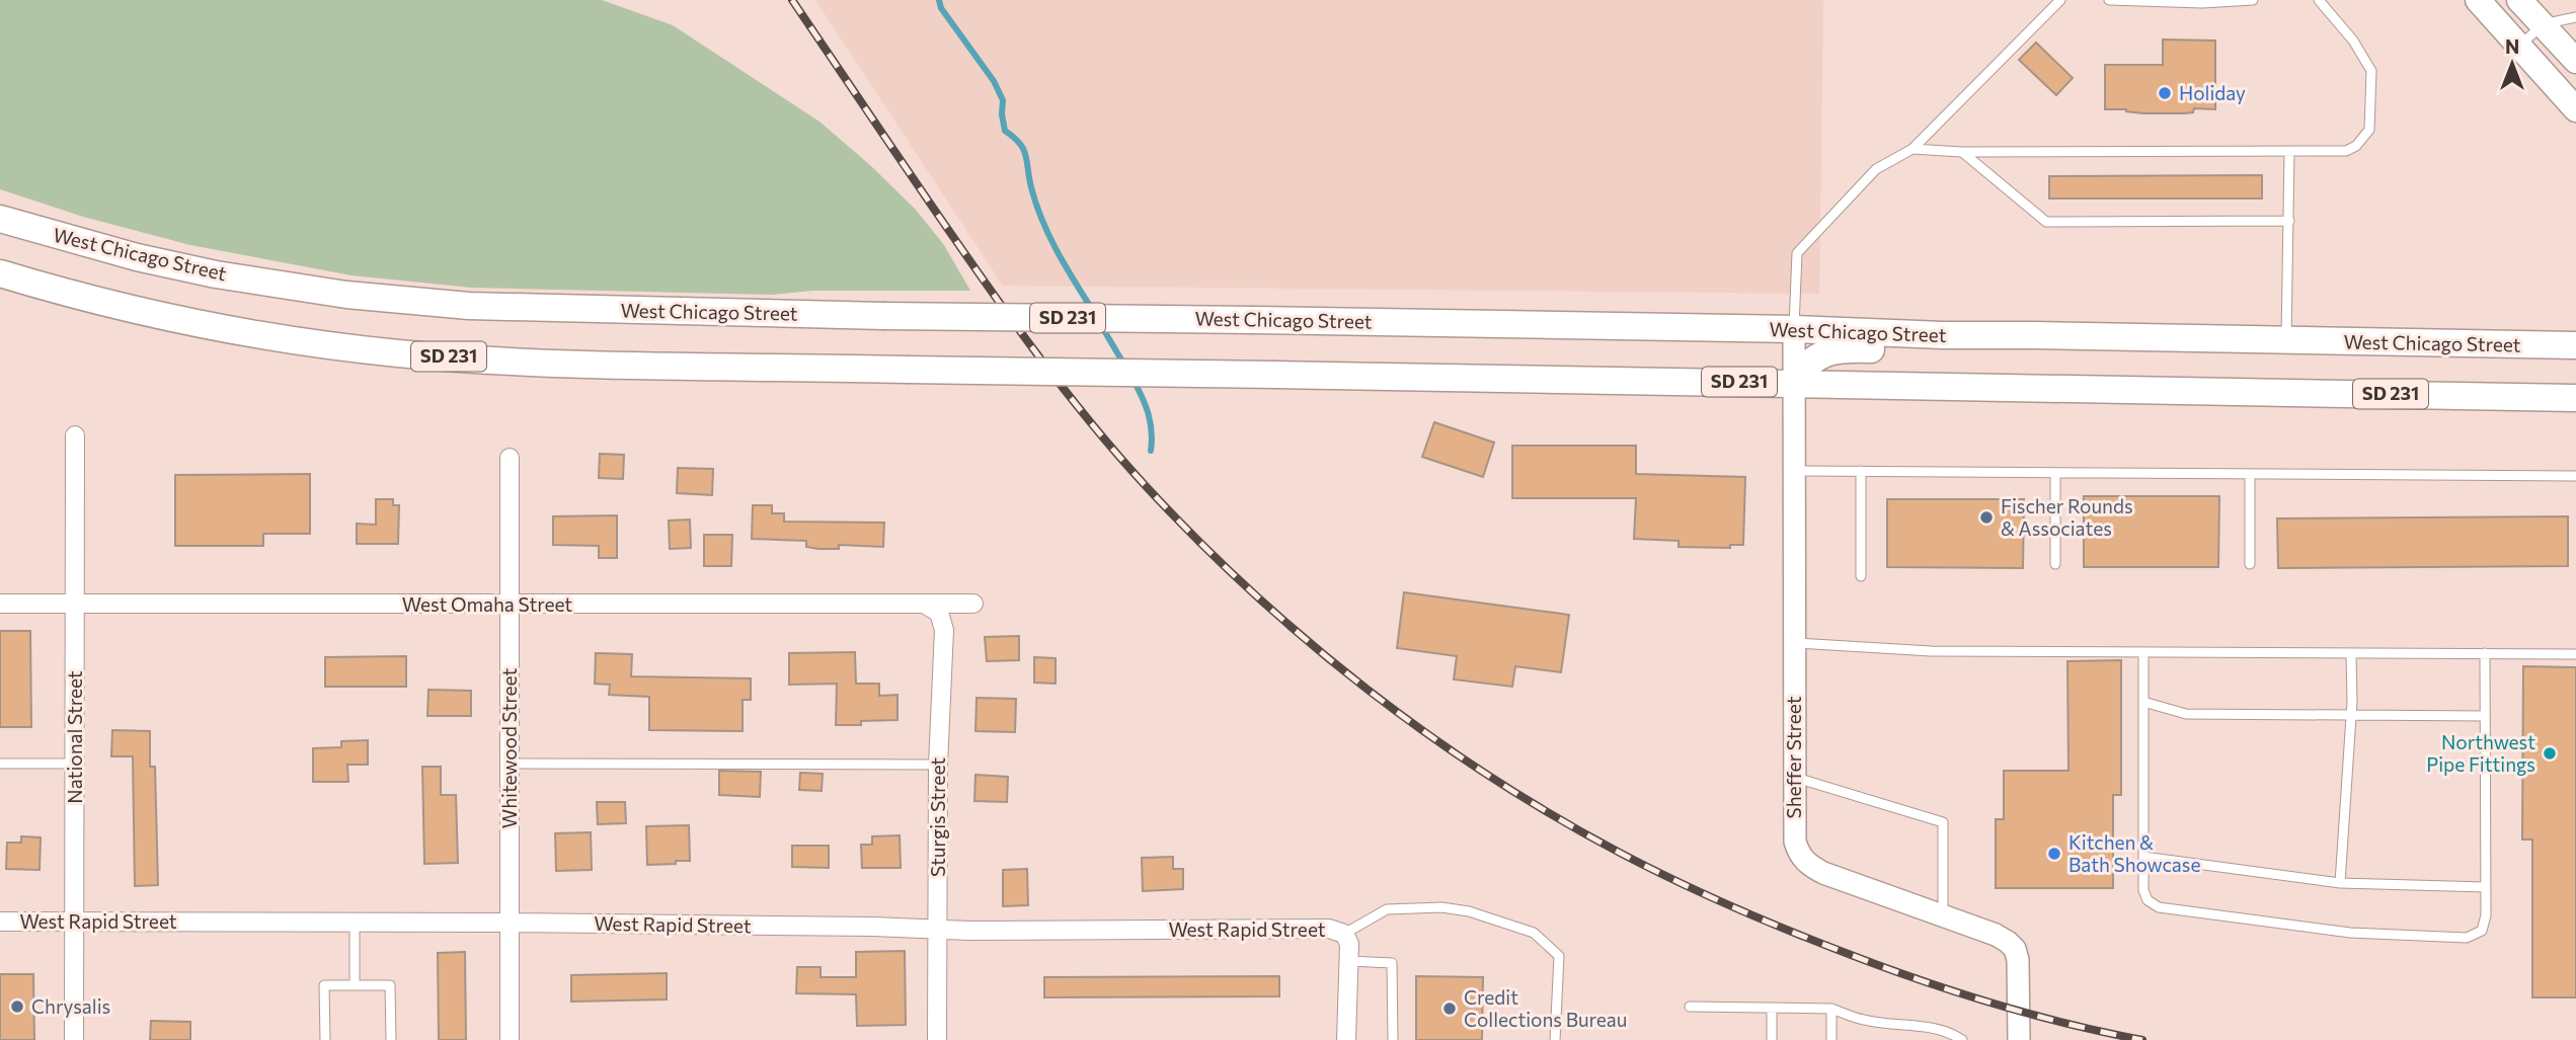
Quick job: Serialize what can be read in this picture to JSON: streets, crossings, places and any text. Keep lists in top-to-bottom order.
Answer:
{
  "streets": {
    "main road": ["West Chicago Street", "SD 231"],
    "street": [
      "West Omaha Street",
      "National Street",
      "Whitewood Street",
      "Sheffer Street",
      "Sturgis Street",
      "West Rapid Street"
    ]
  },
  "crossings": [
    ["West Chicago Street", "Sheffer Street"],
    ["SD 231", "Sheffer Street"],
    ["West Omaha Street", "National Street"],
    ["West Omaha Street", "Whitewood Street"],
    ["West Omaha Street", "Sturgis Street"],
    ["National Street", "West Rapid Street"],
    ["Whitewood Street", "West Rapid Street"],
    ["Sturgis Street", "West Rapid Street"]
  ],
  "places": [
    "Holiday",
    "Fischer Rounds & Associates",
    "Northwest Pipe Fittings",
    "Kitchen & Bath Showcase",
    "Chrysalis",
    "Credit Collections Bureau"
  ],
  "north": "top"
}
